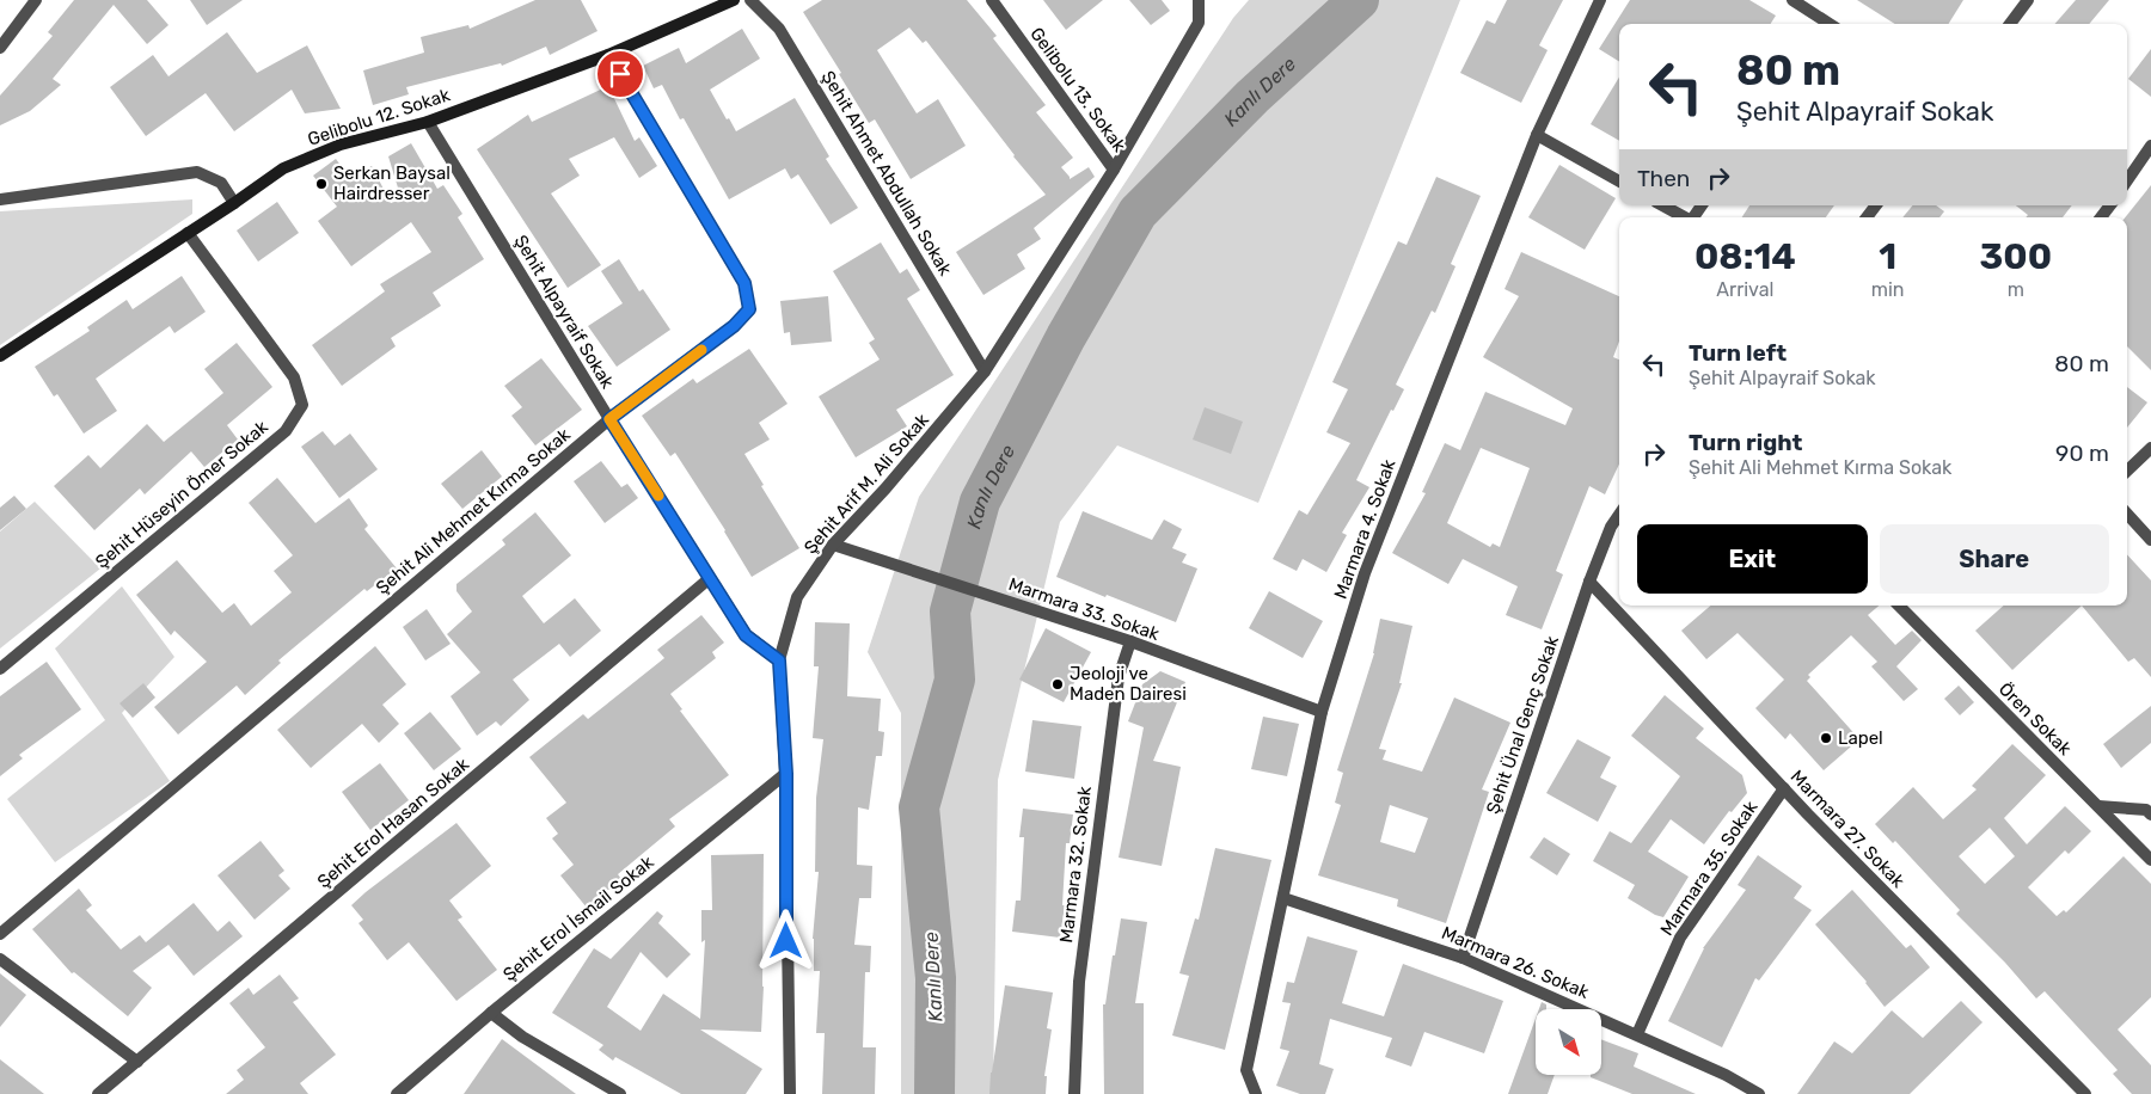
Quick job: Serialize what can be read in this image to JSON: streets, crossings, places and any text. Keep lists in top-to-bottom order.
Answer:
{
  "streets": {
    "street": [
      "Gelibolu 13. Sokak",
      "Gelibolu 12. Sokak",
      "Şehit Ahmet Abdullah Sokak",
      "Şehit Alpayraif Sokak",
      "Şehit Arif M. Ali Sokak",
      "Şehit Hüseyin Ömer Sokak",
      "Şehit Ali Mehmet Kırma Sokak",
      "Marmara 4. Sokak",
      "Marmara 33. Sokak",
      "Ören Sokak",
      "Şehit Ünal Genç Sokak",
      "Şehit Erol Hasan Sokak",
      "Marmara 27. Sokak",
      "Marmara 32. Sokak",
      "Marmara 35. Sokak",
      "Şehit Erol İsmail Sokak",
      "Marmara 26. Sokak"
    ]
  },
  "crossings": [
    ["Gelibolu 13. Sokak", "Şehit Arif M. Ali Sokak"],
    ["Gelibolu 12. Sokak", "Şehit Alpayraif Sokak"],
    ["Gelibolu 12. Sokak", "Şehit Hüseyin Ömer Sokak"],
    ["Gelibolu 12. Sokak", "Şehit Ali Mehmet Kırma Sokak"],
    ["Şehit Ahmet Abdullah Sokak", "Şehit Arif M. Ali Sokak"],
    ["Şehit Alpayraif Sokak", "Şehit Arif M. Ali Sokak"],
    ["Şehit Alpayraif Sokak", "Şehit Ali Mehmet Kırma Sokak"],
    ["Şehit Alpayraif Sokak", "Şehit Erol Hasan Sokak"],
    ["Şehit Arif M. Ali Sokak", "Marmara 33. Sokak"],
    ["Şehit Arif M. Ali Sokak", "Şehit Erol İsmail Sokak"],
    ["Marmara 4. Sokak", "Marmara 33. Sokak"],
    ["Marmara 4. Sokak", "Marmara 26. Sokak"],
    ["Marmara 33. Sokak", "Marmara 32. Sokak"],
    ["Şehit Ünal Genç Sokak", "Marmara 27. Sokak"],
    ["Şehit Ünal Genç Sokak", "Marmara 26. Sokak"],
    ["Marmara 27. Sokak", "Marmara 35. Sokak"],
    ["Marmara 35. Sokak", "Marmara 26. Sokak"]
  ],
  "water": ["Kanlı Dere"],
  "places": ["Serkan Baysal Hairdresser", "Jeoloji ve Maden Dairesi", "Lapel"],
  "north": "bottom right",
  "page": {
    "turn": ["80 m", "Şehit Alpayraif Sokak"],
    "then": "Then",
    "eta": [
      "08:14",
      "Arrival",
      "1",
      "min",
      "300",
      "m"
    ],
    "list": [
      {
        "name": "Turn left",
        "note": "Şehit Alpayraif Sokak",
        "value": "80 m"
      },
      {
        "name": "Turn right",
        "note": "Şehit Ali Mehmet Kırma Sokak",
        "value": "90 m"
      }
    ],
    "buttons": ["Exit", "Share"]
  }
}
